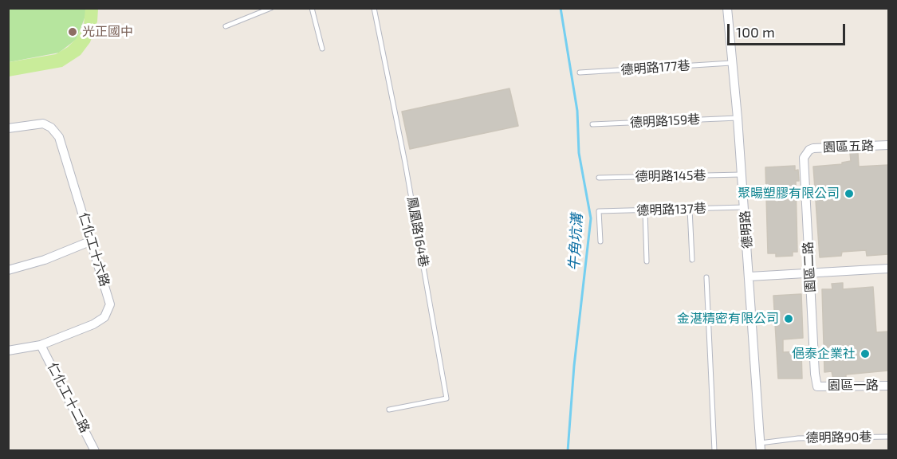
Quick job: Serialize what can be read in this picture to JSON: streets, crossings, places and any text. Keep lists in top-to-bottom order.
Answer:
{
  "streets": {
    "street": [
      "園區五路",
      "德明路",
      "仁化工十六路",
      "園區二路",
      "園區一路",
      "仁化工十二路"
    ],
    "lane": [
      "德明路177巷",
      "德明路159巷",
      "德明路145巷",
      "德明路137巷",
      "鳳凰路164巷",
      "德明路90巷"
    ]
  },
  "crossings": [
    ["德明路177巷", "德明路"],
    ["德明路159巷", "德明路"],
    ["園區五路", "園區二路"],
    ["德明路145巷", "德明路"],
    ["德明路137巷", "德明路"],
    ["德明路", "德明路90巷"],
    ["仁化工十六路", "仁化工十二路"],
    ["園區二路", "園區一路"]
  ],
  "water": ["牛角坑溝"],
  "places": [
    "光正國中",
    "聚暘塑膠有限公司",
    "金湛精密有限公司",
    "俋泰企業社"
  ],
  "scale_bar": "100 m"
}
